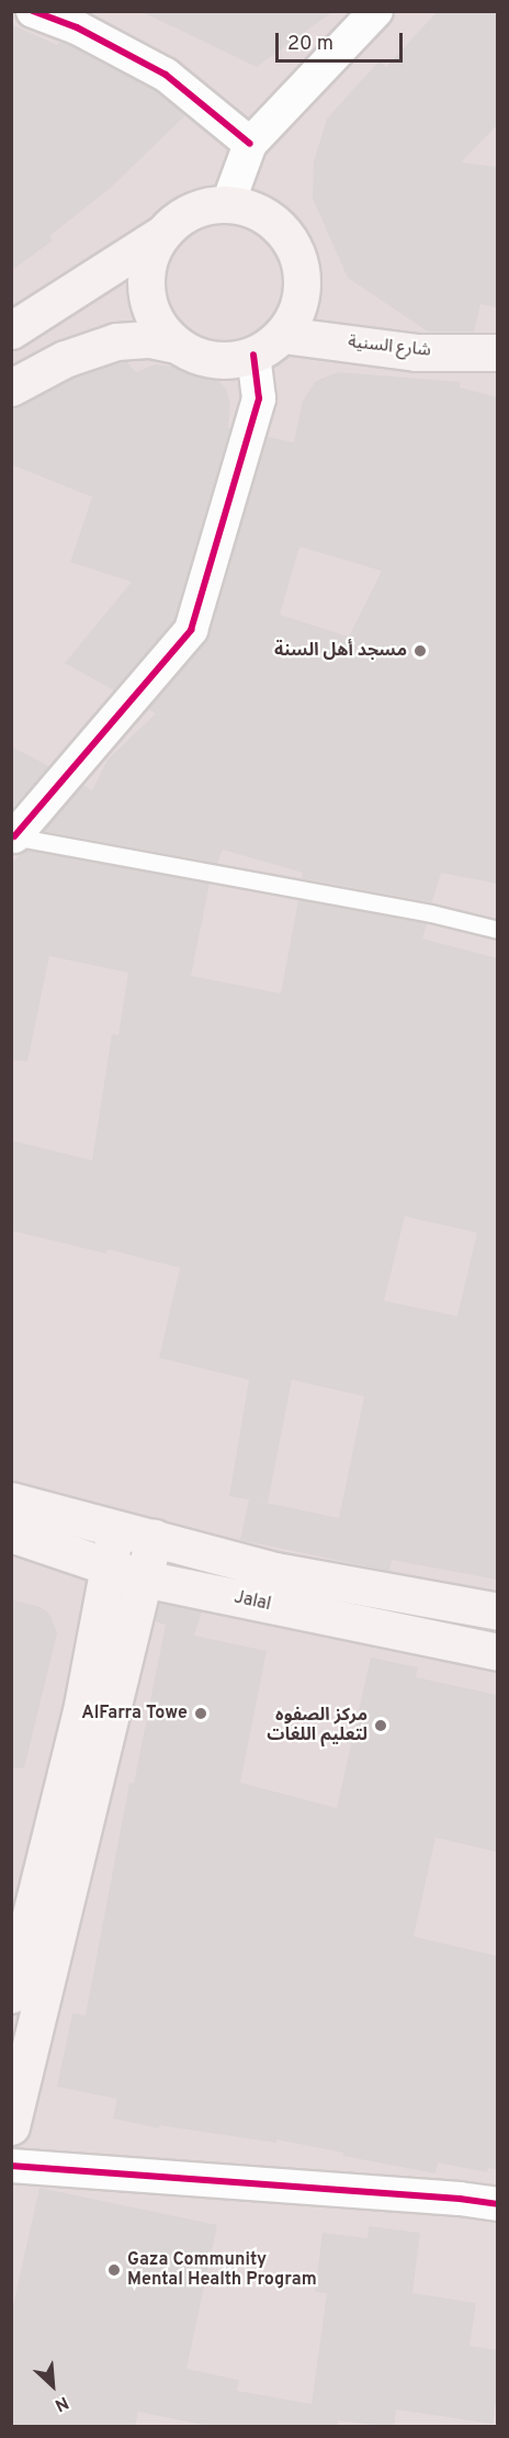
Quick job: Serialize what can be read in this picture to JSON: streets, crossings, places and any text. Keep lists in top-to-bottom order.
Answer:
{
  "streets": {
    "main road": ["شارع السنية", "Jalal"]
  },
  "places": [
    "مسجد أهل السنة",
    "AlFarra Towe",
    "مركز الصفوه لتعليم اللغات",
    "Gaza Community Mental Health Program"
  ],
  "scale_bar": "20 m",
  "north": "bottom right"
}
